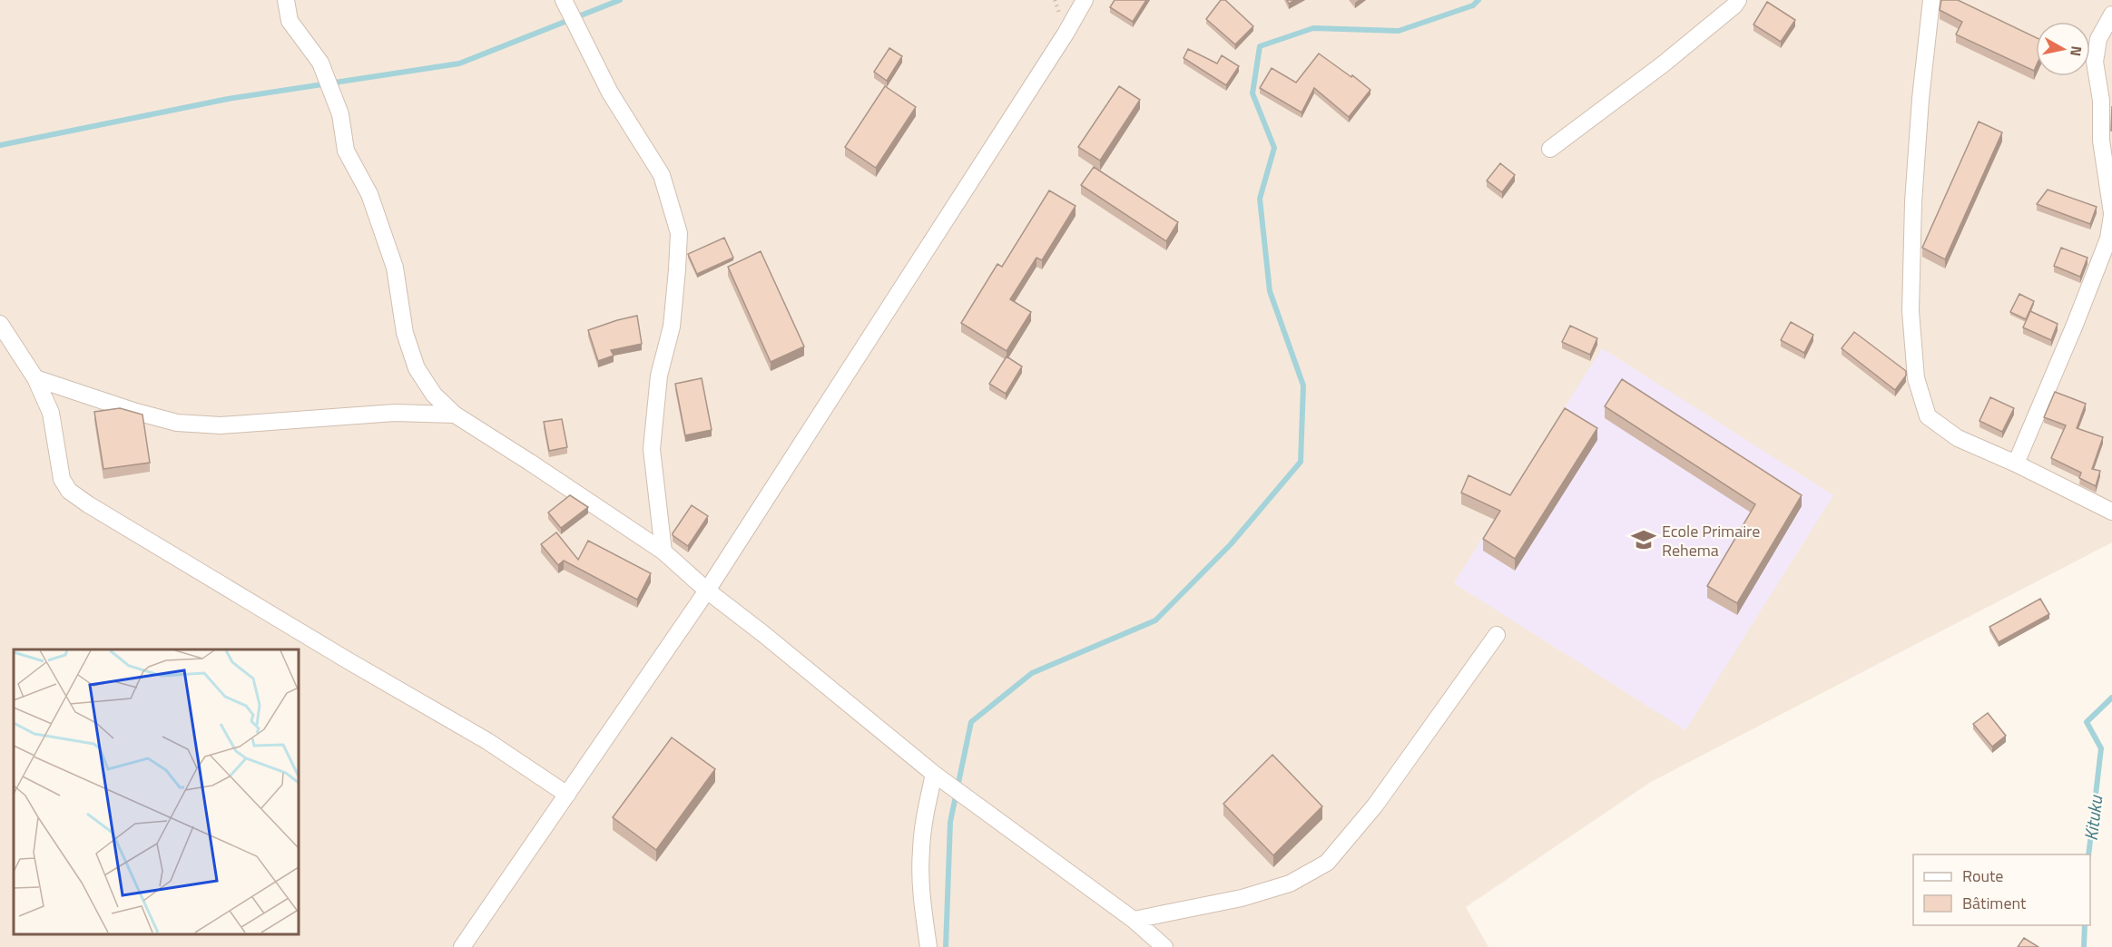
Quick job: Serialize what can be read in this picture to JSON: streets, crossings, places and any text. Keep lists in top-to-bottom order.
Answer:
{
  "water": ["Kituku"],
  "places": {
    "school or university": ["Ecole Primaire Rehema"]
  },
  "legend": ["Route", "Bâtiment"],
  "north": "right"
}
